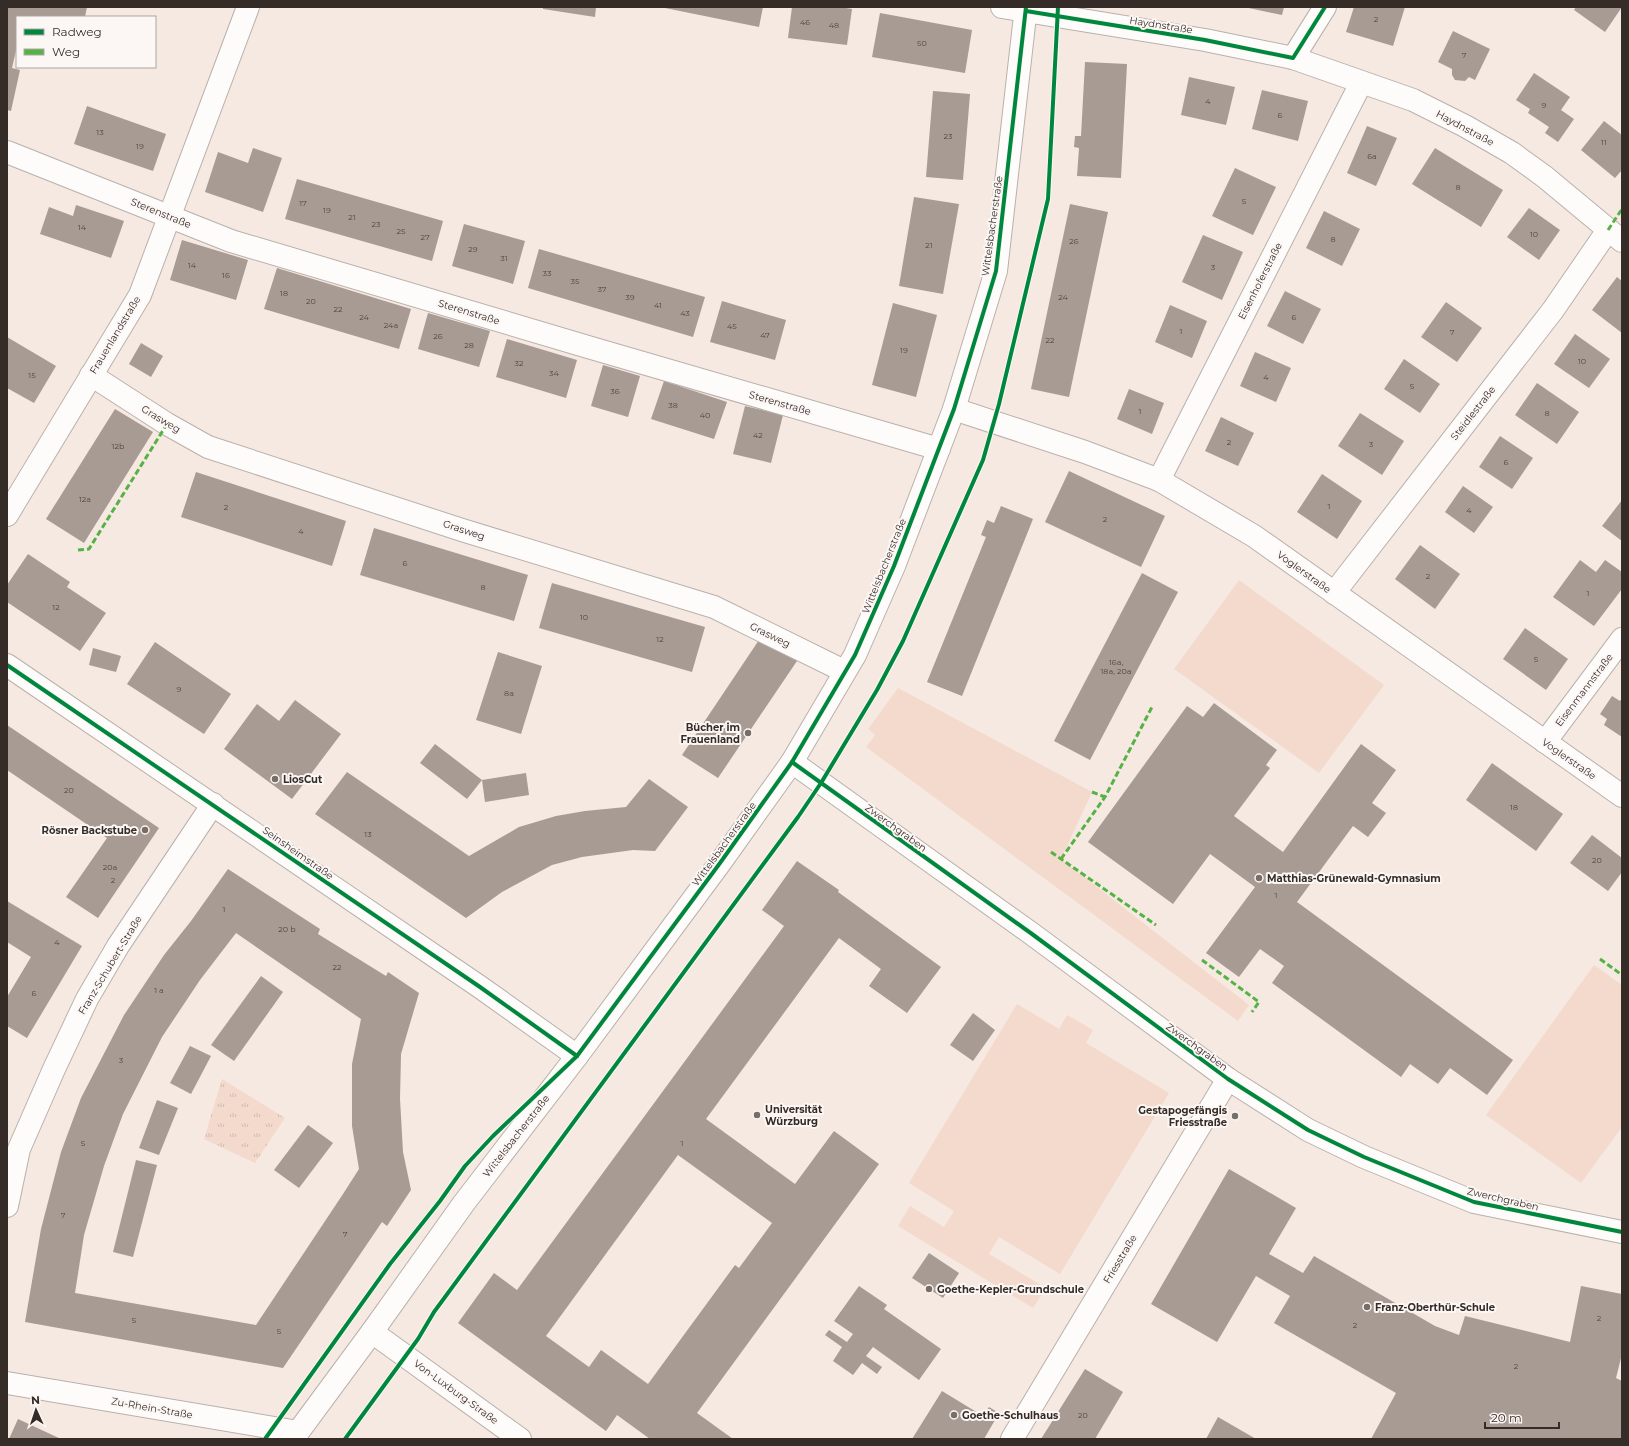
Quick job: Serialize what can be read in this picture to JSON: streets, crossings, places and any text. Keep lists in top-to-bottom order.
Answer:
{
  "streets": {
    "street": [
      "Haydnstraße",
      "Sterenstraße",
      "Wittelsbacherstraße",
      "Eisenhoferstraße",
      "Frauenlandstraße",
      "Steidlestraße",
      "Grasweg",
      "Voglerstraße",
      "Eisenmannstraße",
      "Zwerchgraben",
      "Seinsheimstraße",
      "Franz-Schubert-Straße",
      "Friesstraße",
      "Von-Luxburg-Straße",
      "Zu-Rhein-Straße"
    ]
  },
  "crossings": [
    ["Haydnstraße", "Wittelsbacherstraße"],
    ["Haydnstraße", "Eisenhoferstraße"],
    ["Haydnstraße", "Steidlestraße"],
    ["Sterenstraße", "Wittelsbacherstraße"],
    ["Sterenstraße", "Frauenlandstraße"],
    ["Wittelsbacherstraße", "Grasweg"],
    ["Wittelsbacherstraße", "Voglerstraße"],
    ["Wittelsbacherstraße", "Zwerchgraben"],
    ["Wittelsbacherstraße", "Seinsheimstraße"],
    ["Wittelsbacherstraße", "Von-Luxburg-Straße"],
    ["Wittelsbacherstraße", "Zu-Rhein-Straße"],
    ["Eisenhoferstraße", "Voglerstraße"],
    ["Frauenlandstraße", "Grasweg"],
    ["Steidlestraße", "Voglerstraße"],
    ["Voglerstraße", "Eisenmannstraße"],
    ["Zwerchgraben", "Friesstraße"],
    ["Seinsheimstraße", "Franz-Schubert-Straße"]
  ],
  "places": [
    "Bücher im Frauenland",
    "LiosCut",
    "Rösner Backstube",
    "Matthias-Grünewald-Gymnasium",
    "Universität Würzburg",
    "Gestapogefängis Friesstraße",
    "Goethe-Kepler-Grundschule",
    "Franz-Oberthür-Schule",
    "Goethe-Schulhaus"
  ],
  "house_numbers": [
    "2",
    "46",
    "48",
    "50",
    "7",
    "4",
    "9",
    "6",
    "13",
    "23",
    "11",
    "19",
    "6a",
    "8",
    "5",
    "17",
    "19",
    "21",
    "23",
    "14",
    "25",
    "10",
    "27",
    "8",
    "26",
    "21",
    "29",
    "31",
    "14",
    "3",
    "33",
    "16",
    "35",
    "37",
    "18",
    "39",
    "24",
    "20",
    "41",
    "22",
    "43",
    "24",
    "6",
    "24a",
    "45",
    "1",
    "7",
    "47",
    "26",
    "22",
    "28",
    "19",
    "10",
    "32",
    "34",
    "15",
    "4",
    "5",
    "36",
    "38",
    "1",
    "8",
    "40",
    "42",
    "2",
    "3",
    "12b",
    "6",
    "12a",
    "1",
    "2",
    "4",
    "2",
    "4",
    "6",
    "2",
    "8",
    "1",
    "12",
    "10",
    "12",
    "5",
    "16a, 18a, 20a",
    "9",
    "8a",
    "20",
    "18",
    "13",
    "20",
    "20a",
    "2",
    "1",
    "1",
    "20 b",
    "4",
    "22",
    "1 a",
    "6",
    "3",
    "5",
    "1",
    "7",
    "7",
    "2",
    "5",
    "2",
    "5",
    "2",
    "20"
  ],
  "legend": ["Radweg", "Weg"],
  "scale_bar": "20 m",
  "north": "top"
}
